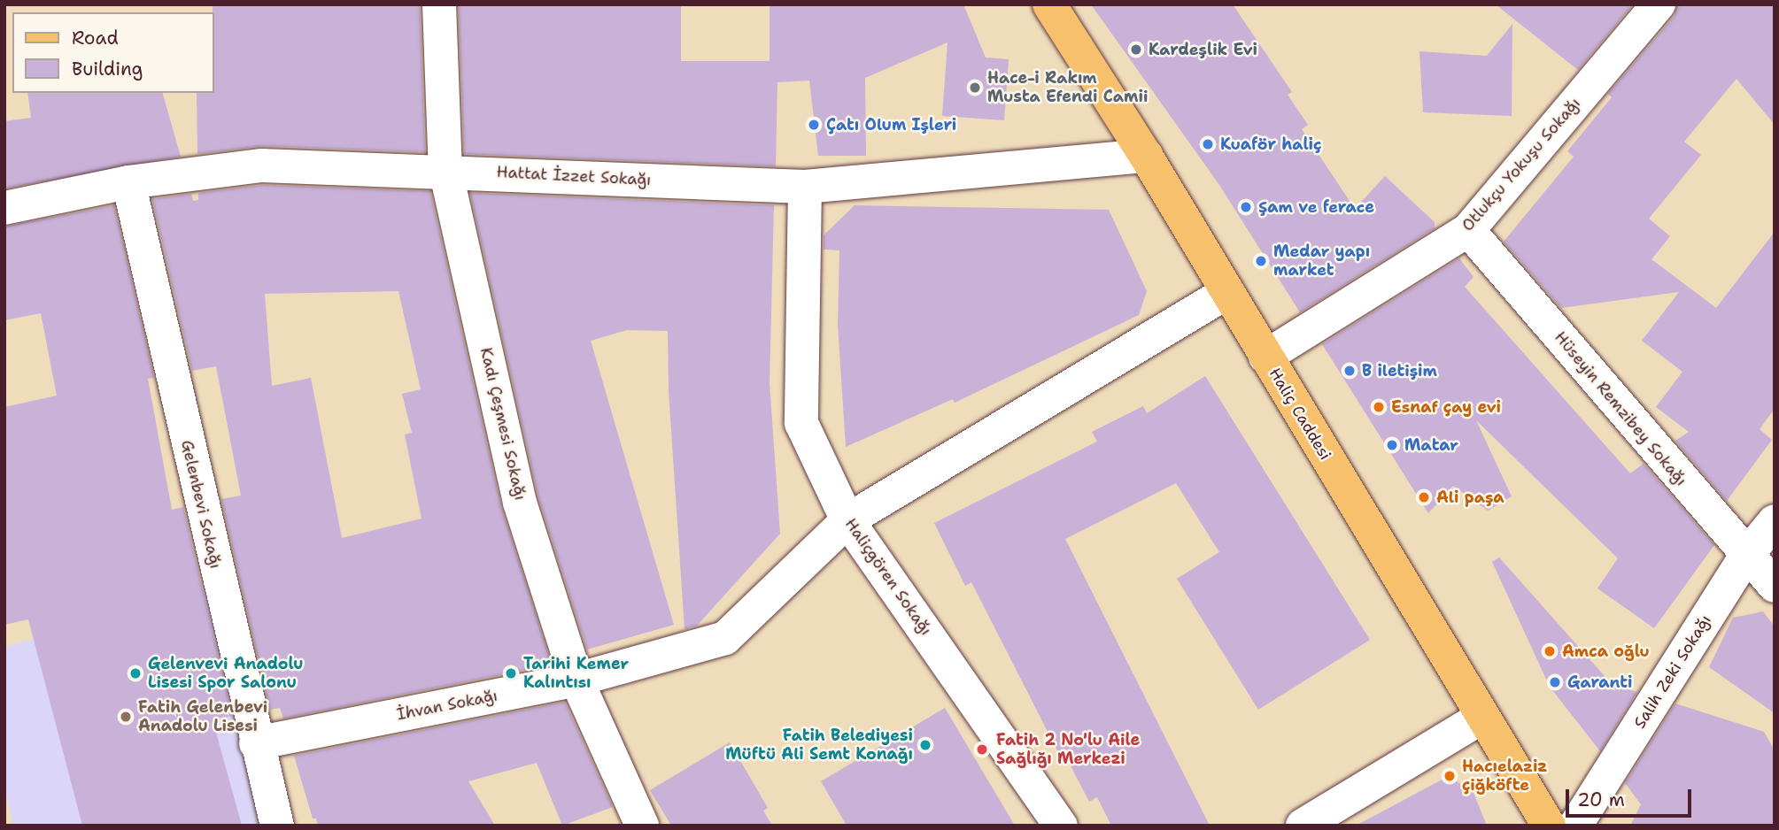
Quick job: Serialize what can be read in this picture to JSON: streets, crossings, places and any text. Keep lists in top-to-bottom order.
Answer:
{
  "streets": {
    "main road": ["Haliç Caddesi"],
    "street": [
      "Otlukçu Yokuşu Sokağı",
      "Hattat İzzet Sokağı",
      "Hüseyin Remzibey Sokağı",
      "Kadı Çeşmesi Sokağı",
      "Gelenbevi Sokağı",
      "Haliçgören Sokağı",
      "Salih Zeki Sokağı",
      "İhvan Sokağı"
    ]
  },
  "crossings": [
    ["Otlukçu Yokuşu Sokağı", "Hüseyin Remzibey Sokağı"],
    ["Otlukçu Yokuşu Sokağı", "Haliç Caddesi"],
    ["Hattat İzzet Sokağı", "Haliç Caddesi"],
    ["Hattat İzzet Sokağı", "Kadı Çeşmesi Sokağı"],
    ["Hattat İzzet Sokağı", "Gelenbevi Sokağı"],
    ["Hattat İzzet Sokağı", "Haliçgören Sokağı"],
    ["Hüseyin Remzibey Sokağı", "Salih Zeki Sokağı"],
    ["Haliç Caddesi", "İhvan Sokağı"],
    ["Kadı Çeşmesi Sokağı", "İhvan Sokağı"],
    ["Gelenbevi Sokağı", "İhvan Sokağı"],
    ["Haliçgören Sokağı", "İhvan Sokağı"]
  ],
  "places": [
    "Kardeşlik Evi",
    "Hace-i Rakım Musta Efendi Camii",
    "Çatı Olum Işleri",
    "Kuaför haliç",
    "Şam ve ferace",
    "Medar yapı market",
    "B iletişim",
    "Esnaf çay evi",
    "Matar",
    "Ali paşa",
    "Amca oğlu",
    "Gelenvevi Anadolu Lisesi Spor Salonu",
    "Tarihi Kemer Kalıntısı",
    "Garanti",
    "Fatih Gelenbevi Anadolu Lisesi",
    "Fatih Belediyesi Müftü Ali Semt Konağı",
    "Fatih 2 No'lu Aile Sağlığı Merkezi",
    "Hacıelaziz çiğköfte"
  ],
  "legend": ["Road", "Building"],
  "scale_bar": "20 m"
}
